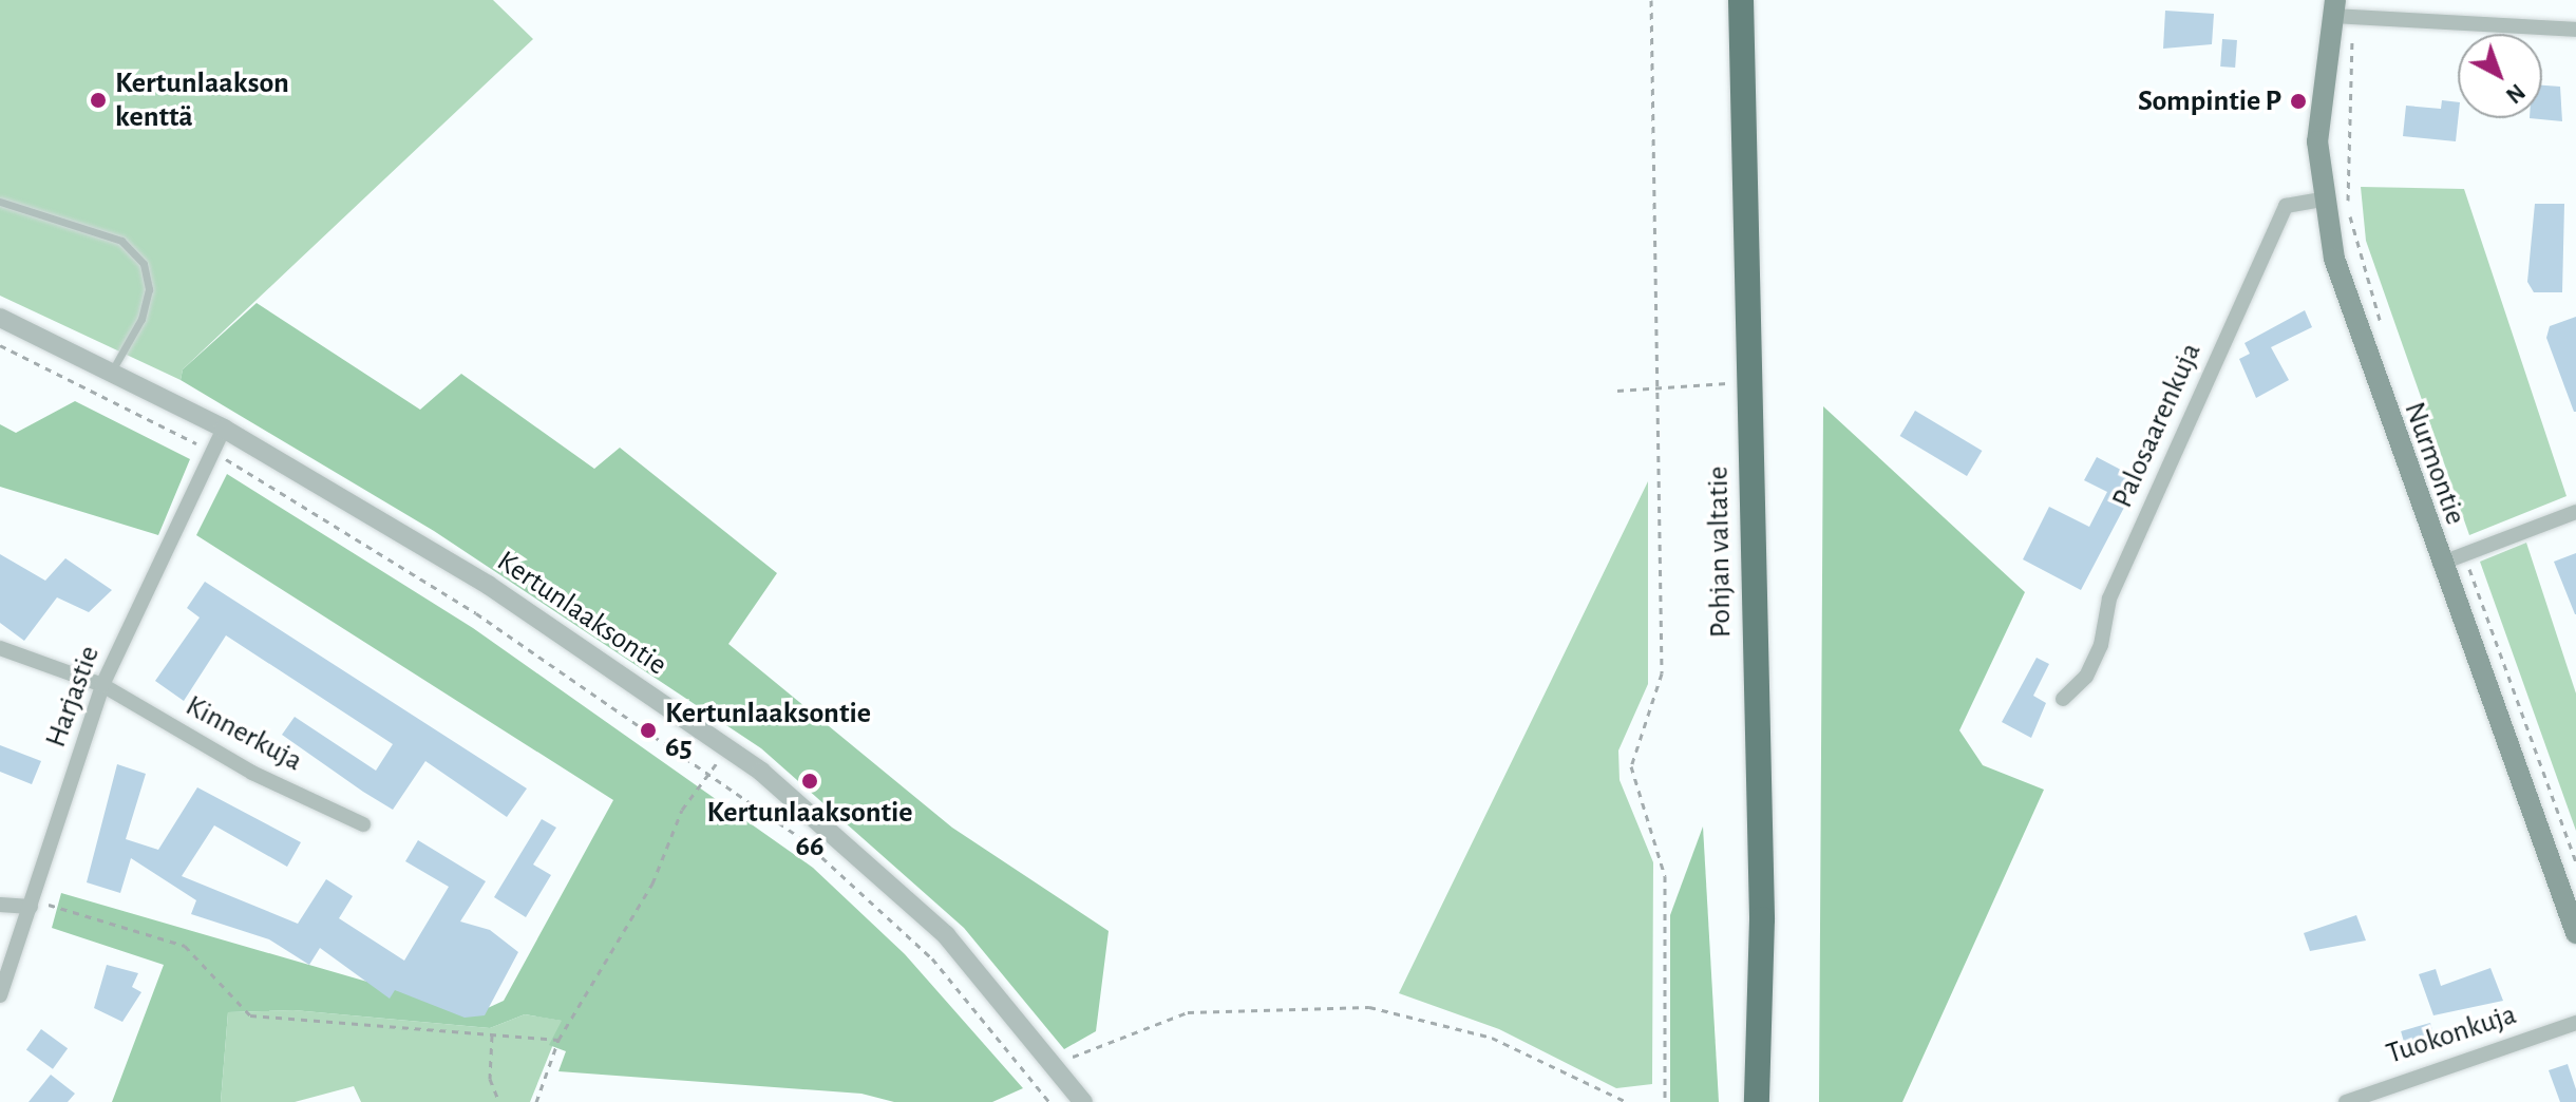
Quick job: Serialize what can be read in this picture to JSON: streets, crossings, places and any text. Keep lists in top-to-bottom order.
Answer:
{
  "streets": {
    "highway": ["Pohjan valtatie"],
    "main road": ["Nurmontie"],
    "street": [
      "Palosaarenkuja",
      "Kertunlaaksontie",
      "Harjastie",
      "Kinnerkuja",
      "Tuokonkuja"
    ]
  },
  "crossings": [
    ["Palosaarenkuja", "Nurmontie"],
    ["Kertunlaaksontie", "Harjastie"],
    ["Harjastie", "Kinnerkuja"]
  ],
  "places": [
    "Kertunlaakson kenttä",
    "Sompintie P",
    "Kertunlaaksontie 65",
    "Kertunlaaksontie 66"
  ],
  "north": "bottom right"
}
